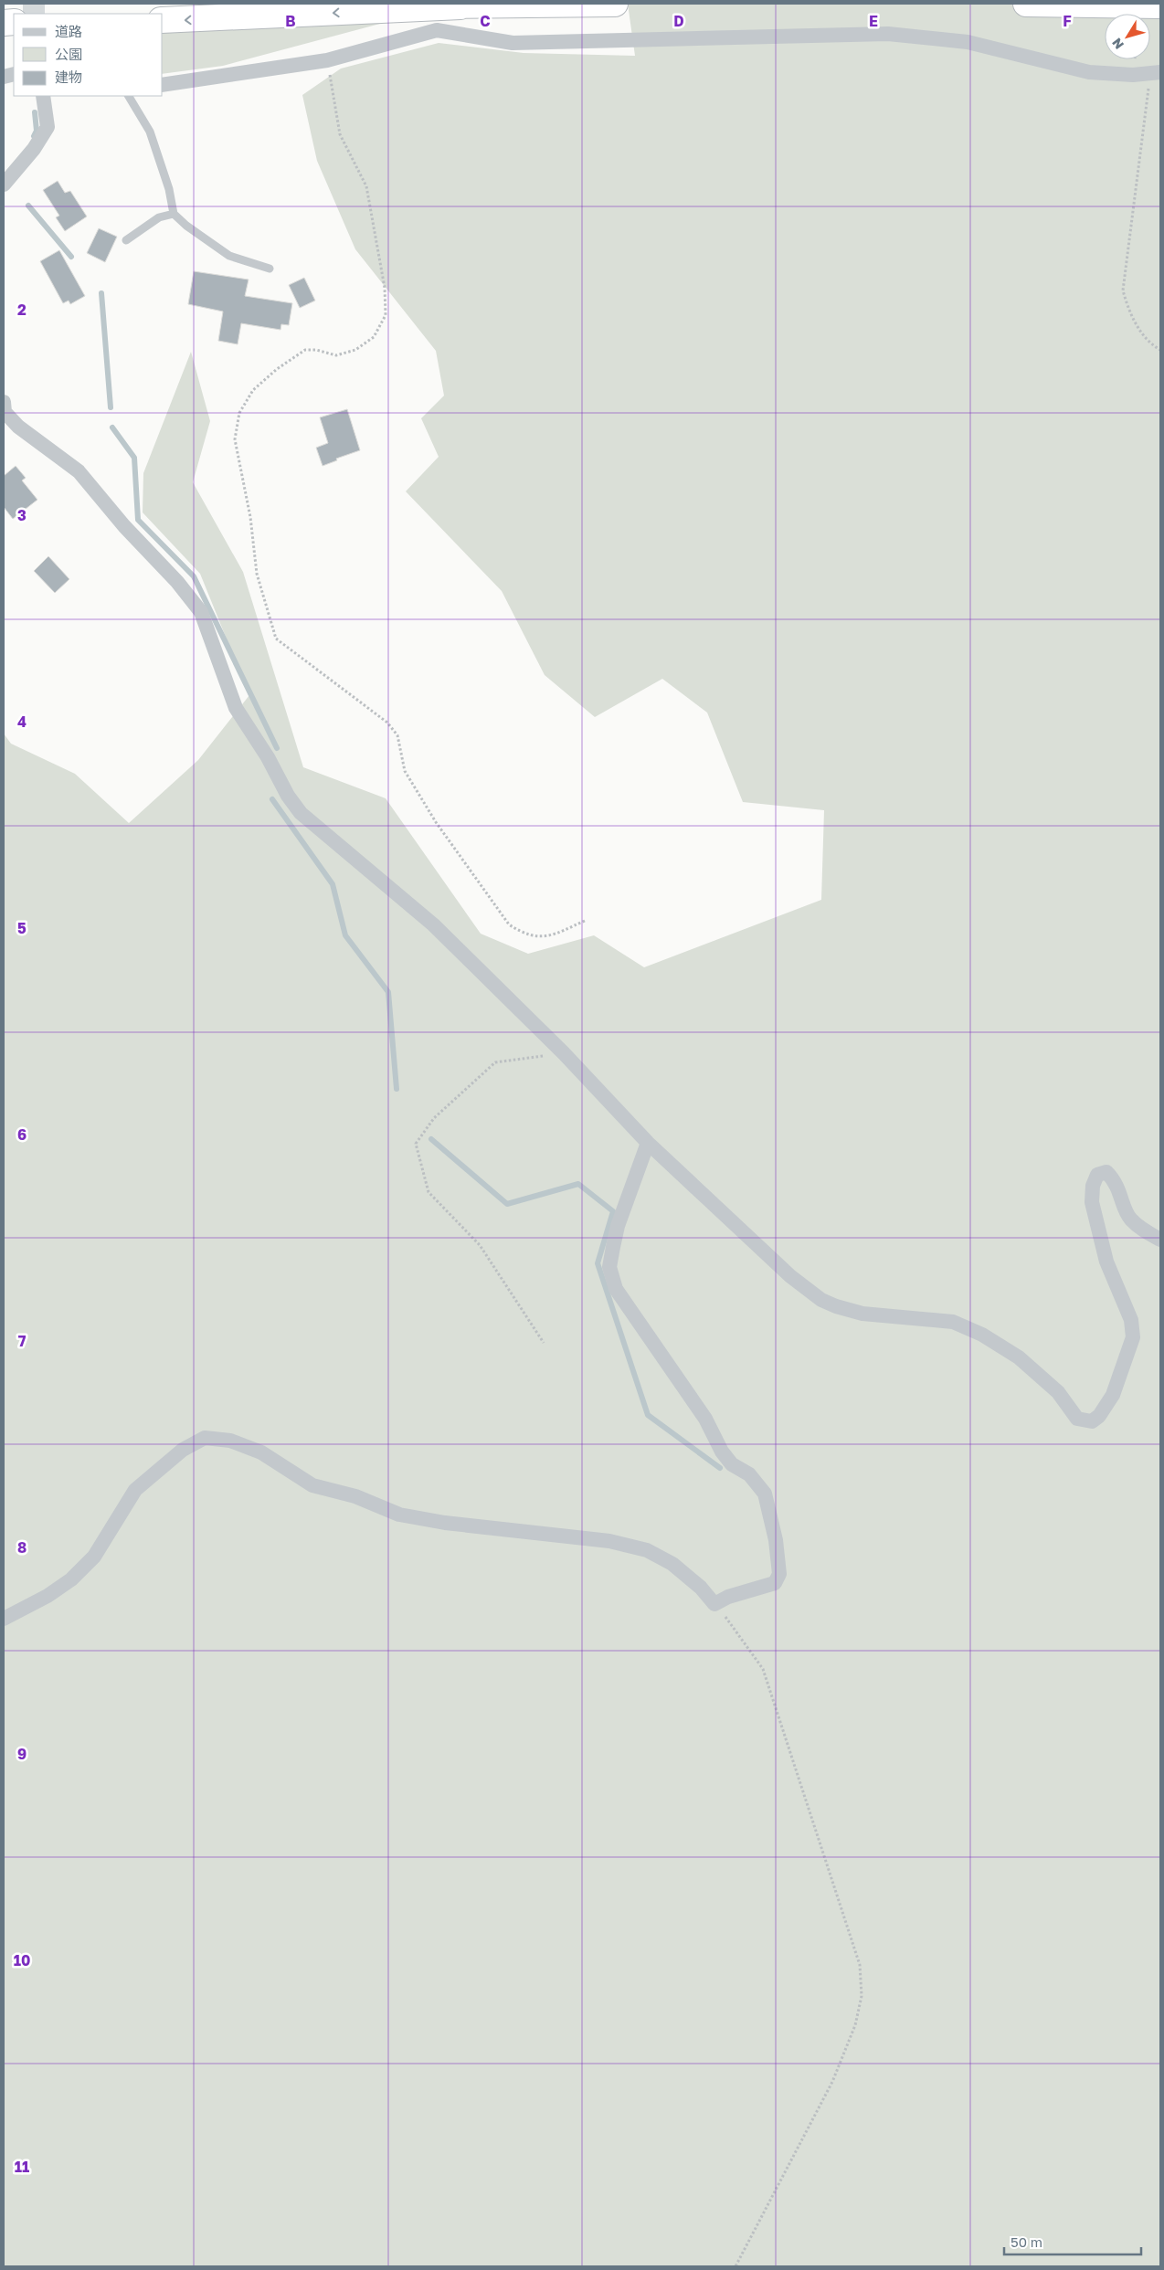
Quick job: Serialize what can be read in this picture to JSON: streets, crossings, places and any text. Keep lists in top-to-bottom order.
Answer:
{
  "legend": ["道路", "公園", "建物"],
  "scale_bar": "50 m",
  "north": "bottom left",
  "grid": {
    "columns": [
      "B",
      "C",
      "D",
      "E",
      "F"
    ],
    "rows": [
      "2",
      "3",
      "4",
      "5",
      "6",
      "7",
      "8",
      "9",
      "10",
      "11"
    ]
  }
}
